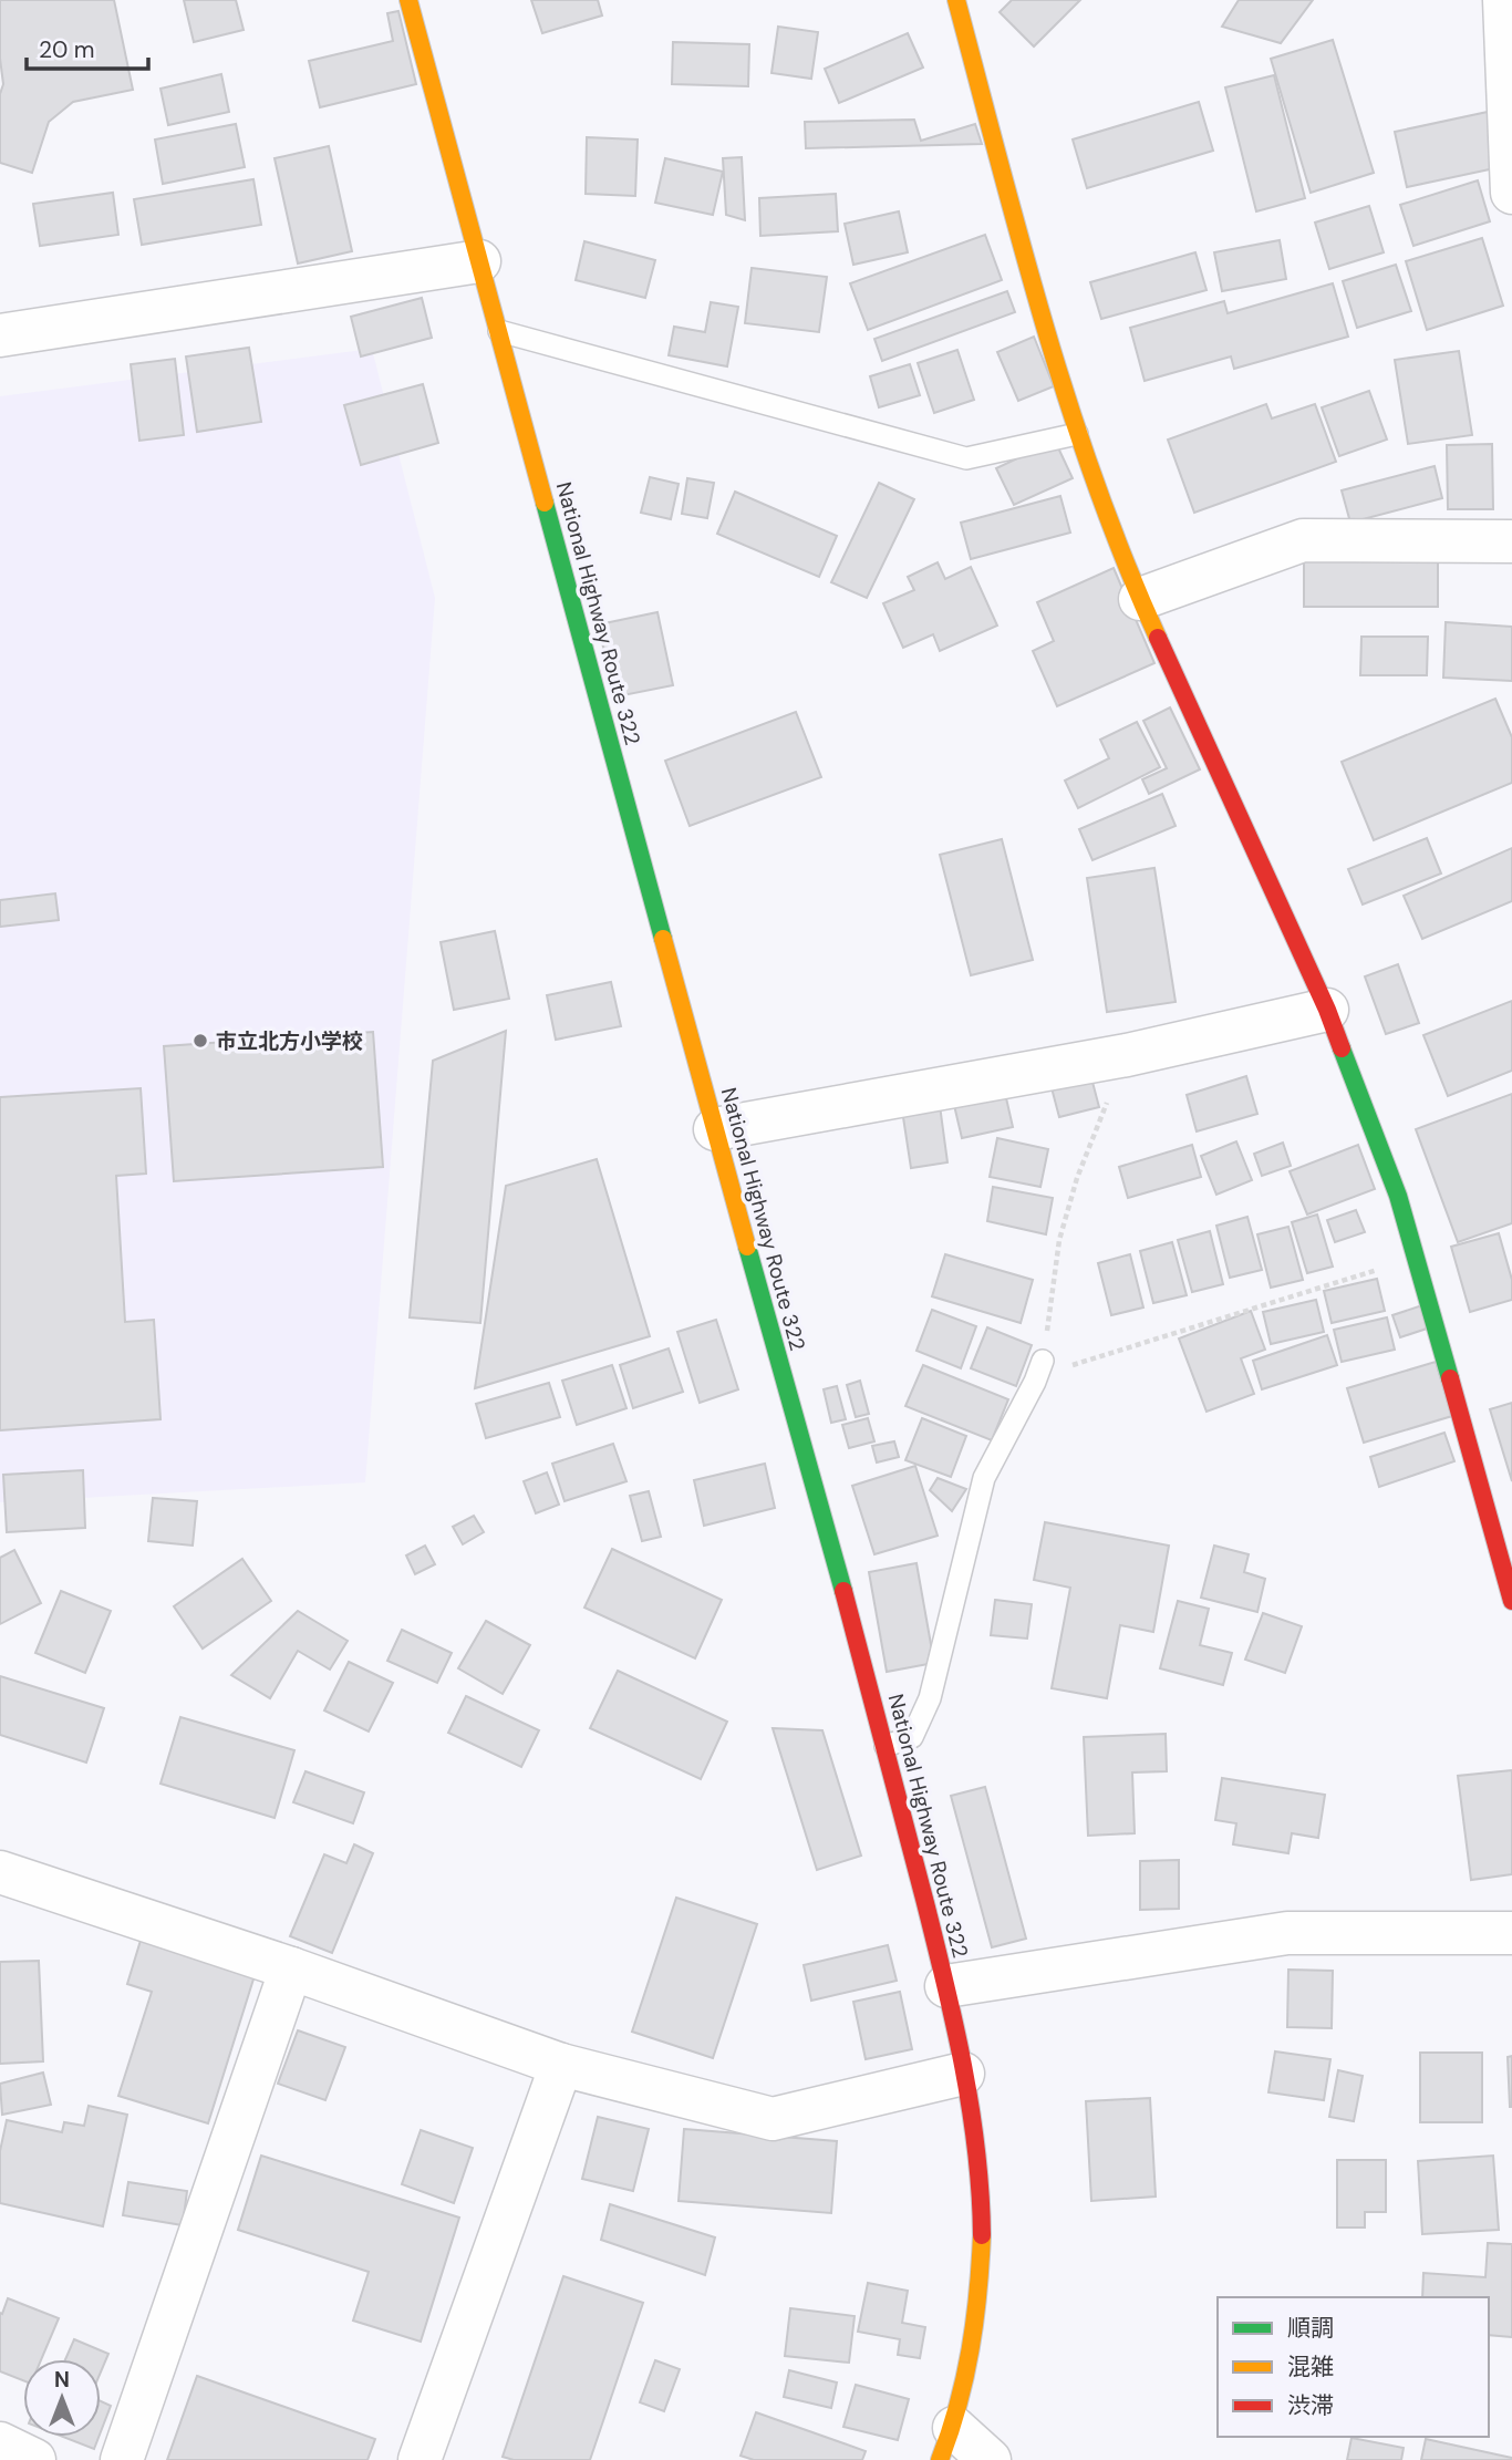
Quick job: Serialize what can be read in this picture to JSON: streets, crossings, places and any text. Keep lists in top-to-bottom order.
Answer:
{
  "streets": {
    "main road": ["National Highway Route 322"]
  },
  "places": ["市立北方小学校"],
  "legend": ["順調", "混雑", "渋滞"],
  "scale_bar": "20 m",
  "north": "top"
}
